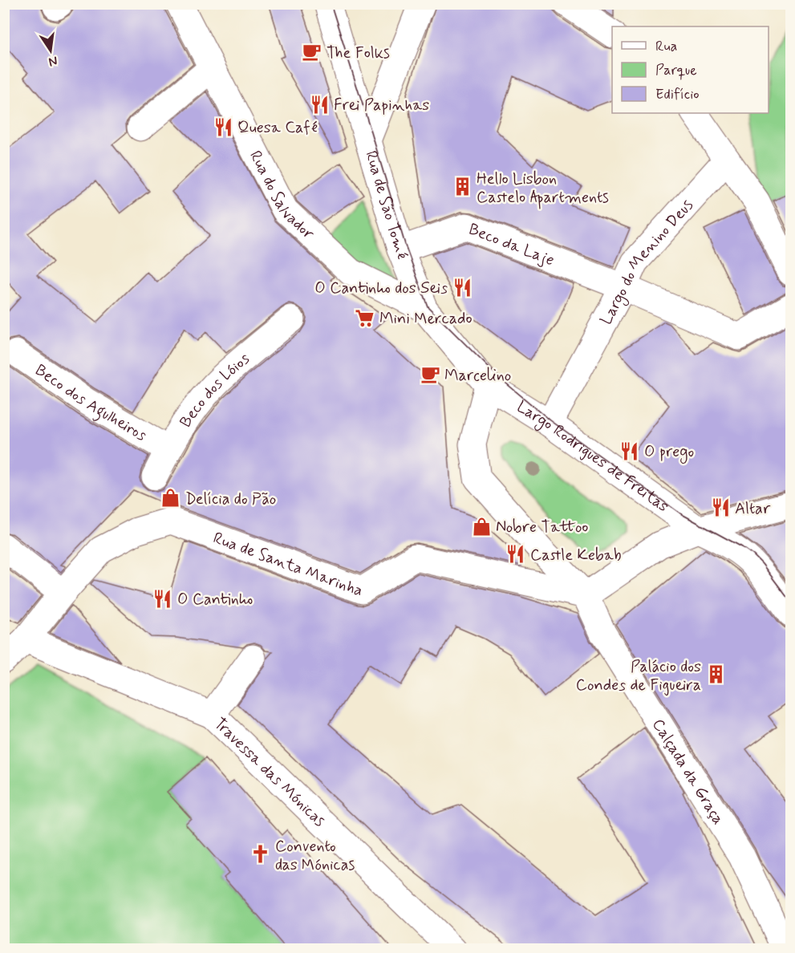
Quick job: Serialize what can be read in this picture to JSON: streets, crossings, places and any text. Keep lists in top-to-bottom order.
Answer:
{
  "streets": {
    "street": [
      "Rua do Salvador",
      "Rua de São Tomé",
      "Beco da Laje",
      "Largo do Menino Deus",
      "Beco dos Lóios",
      "Beco dos Agulheiros",
      "Largo Rodrigues de Freitas",
      "Rua de Santa Marinha",
      "Calçada da Graça",
      "Travessa das Mónicas"
    ]
  },
  "crossings": [
    ["Rua do Salvador", "Rua de São Tomé"],
    ["Rua de São Tomé", "Beco da Laje"],
    ["Rua de São Tomé", "Largo Rodrigues de Freitas"],
    ["Rua de São Tomé", "Calçada da Graça"],
    ["Beco da Laje", "Largo do Menino Deus"],
    ["Largo do Menino Deus", "Largo Rodrigues de Freitas"],
    ["Beco dos Lóios", "Beco dos Agulheiros"],
    ["Largo Rodrigues de Freitas", "Calçada da Graça"],
    ["Rua de Santa Marinha", "Calçada da Graça"]
  ],
  "places": {
    "cafe": ["The Folks", "Marcelino"],
    "restaurant": [
      "Frei Papinhas",
      "Quesa Café",
      "O Cantinho dos Seis",
      "O prego",
      "Altar",
      "Castle Kebab",
      "O Cantinho"
    ],
    "building": ["Hello Lisbon Castelo Apartments", "Palácio dos Condes de Figueira"],
    "supermarket": ["Mini Mercado"],
    "shop": ["Delícia do Pão", "Nobre Tattoo"],
    "church": ["Convento das Mónicas"]
  },
  "legend": ["Rua", "Parque", "Edifício"],
  "north": "bottom"
}
